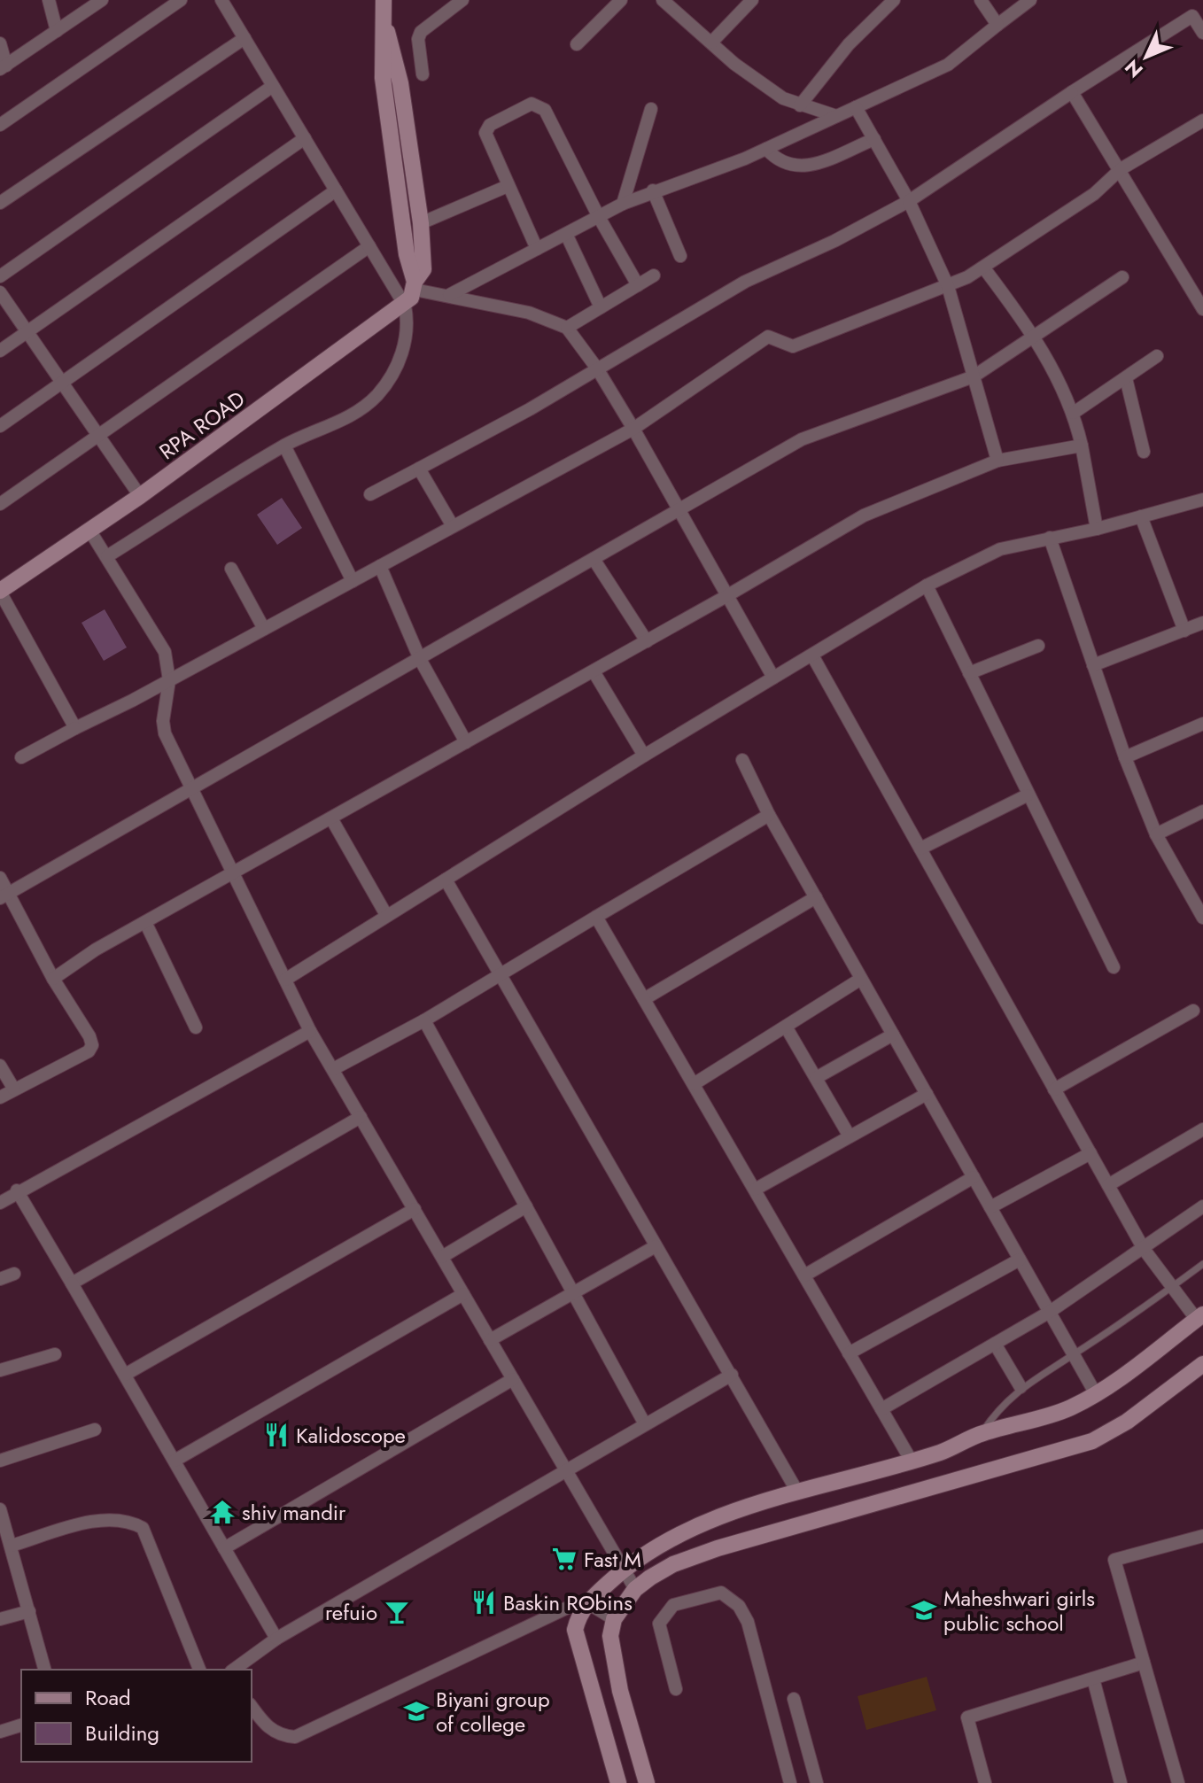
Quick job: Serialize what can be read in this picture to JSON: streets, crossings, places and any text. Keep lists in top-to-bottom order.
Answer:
{
  "streets": {
    "street": ["RPA ROAD"]
  },
  "places": {
    "restaurant": ["Kalidoscope", "Baskin RObins"],
    "temple": ["shiv mandir"],
    "supermarket": ["Fast M"],
    "school or university": ["Maheshwari girls public school", "Biyani group of college"],
    "bar": ["refuio"]
  },
  "legend": ["Road", "Building"],
  "north": "bottom left"
}
